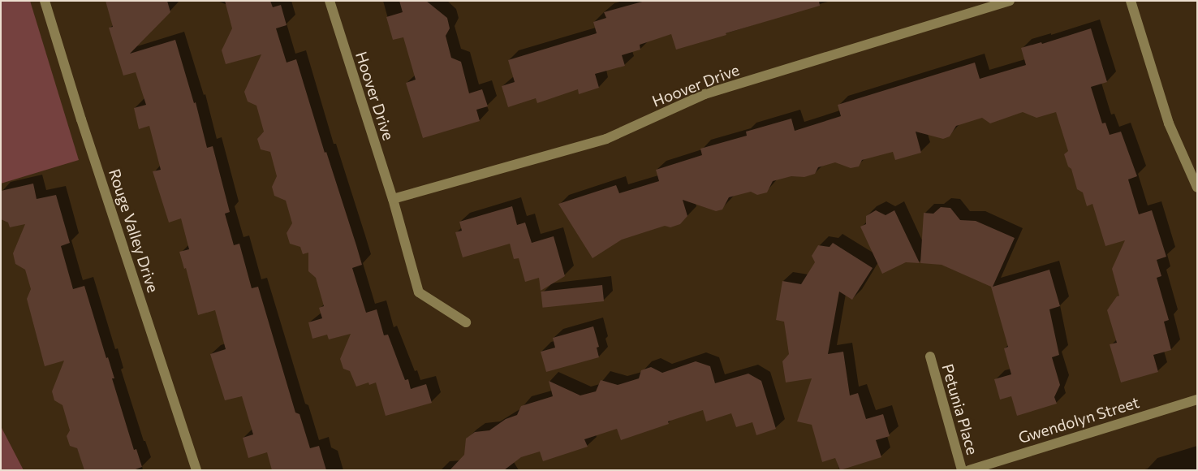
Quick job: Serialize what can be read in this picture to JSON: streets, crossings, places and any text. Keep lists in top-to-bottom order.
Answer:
{
  "streets": {
    "street": [
      "Hoover Drive",
      "Rouge Valley Drive",
      "Petunia Place",
      "Gwendolyn Street"
    ]
  }
}
